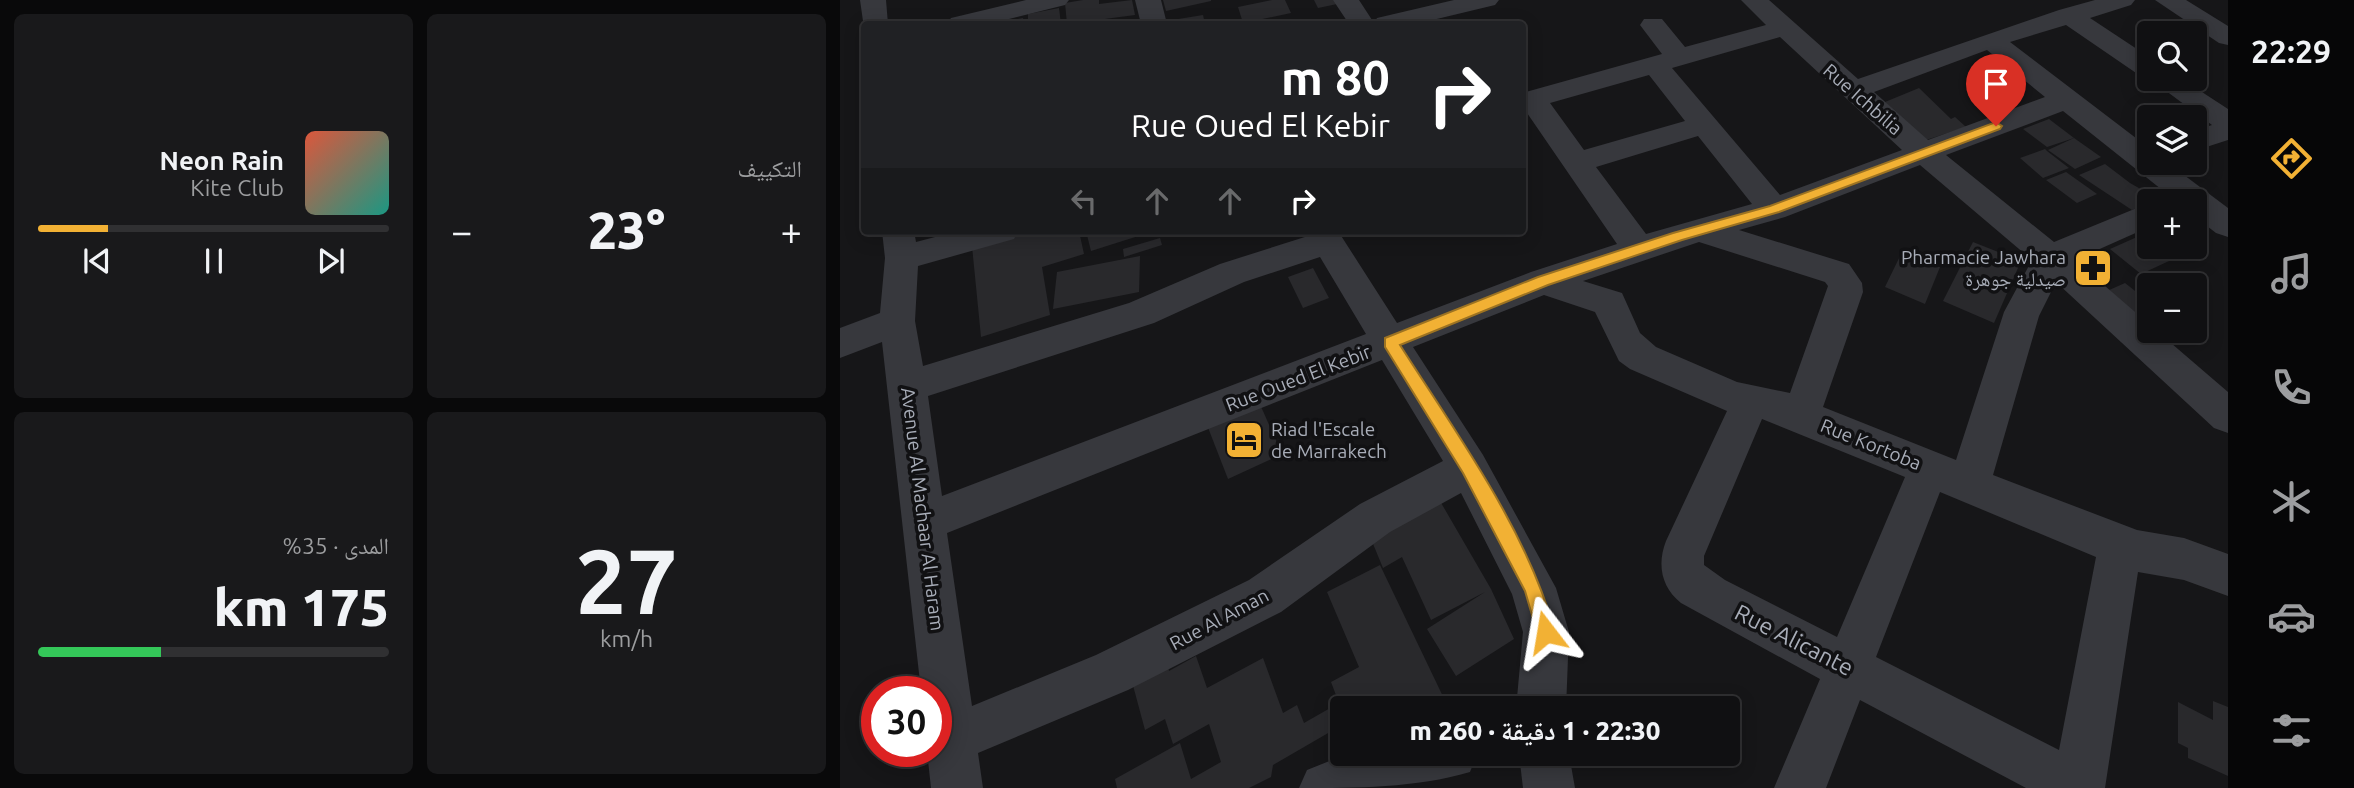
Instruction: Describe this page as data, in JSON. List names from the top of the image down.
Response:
{
  "streets": {
    "street": [
      "Rue Ichbilia",
      "Rue Oued El Kebir",
      "Rue Kortoba",
      "Avenue Al Machaar Al Haram",
      "Rue Al Aman",
      "Rue Alicante"
    ]
  },
  "crossings": [
    ["Rue Ichbilia", "Rue Oued El Kebir"],
    ["Rue Oued El Kebir", "Rue Kortoba"],
    ["Rue Oued El Kebir", "Avenue Al Machaar Al Haram"],
    ["Rue Kortoba", "Rue Alicante"],
    ["Avenue Al Machaar Al Haram", "Rue Al Aman"]
  ],
  "places": {
    "pharmacy": ["Pharmacie Jawhara صيدلية جوهرة"],
    "hotel": ["Riad l'Escale de Marrakech"]
  },
  "page": {
    "tabs": "22:29",
    "tile": [
      "التكييف",
      ["27", "km/h"],
      ["المدى · 35%", "175 km"]
    ],
    "map_buttons": ["+", "−"],
    "turn": ["80 m", "Rue Oued El Kebir"],
    "song": ["Neon Rain", "Kite Club"],
    "heat": ["−", "23°", "+"],
    "limit": "30",
    "trip": "22:30 · 1 دقيقة · 260 m"
  }
}
